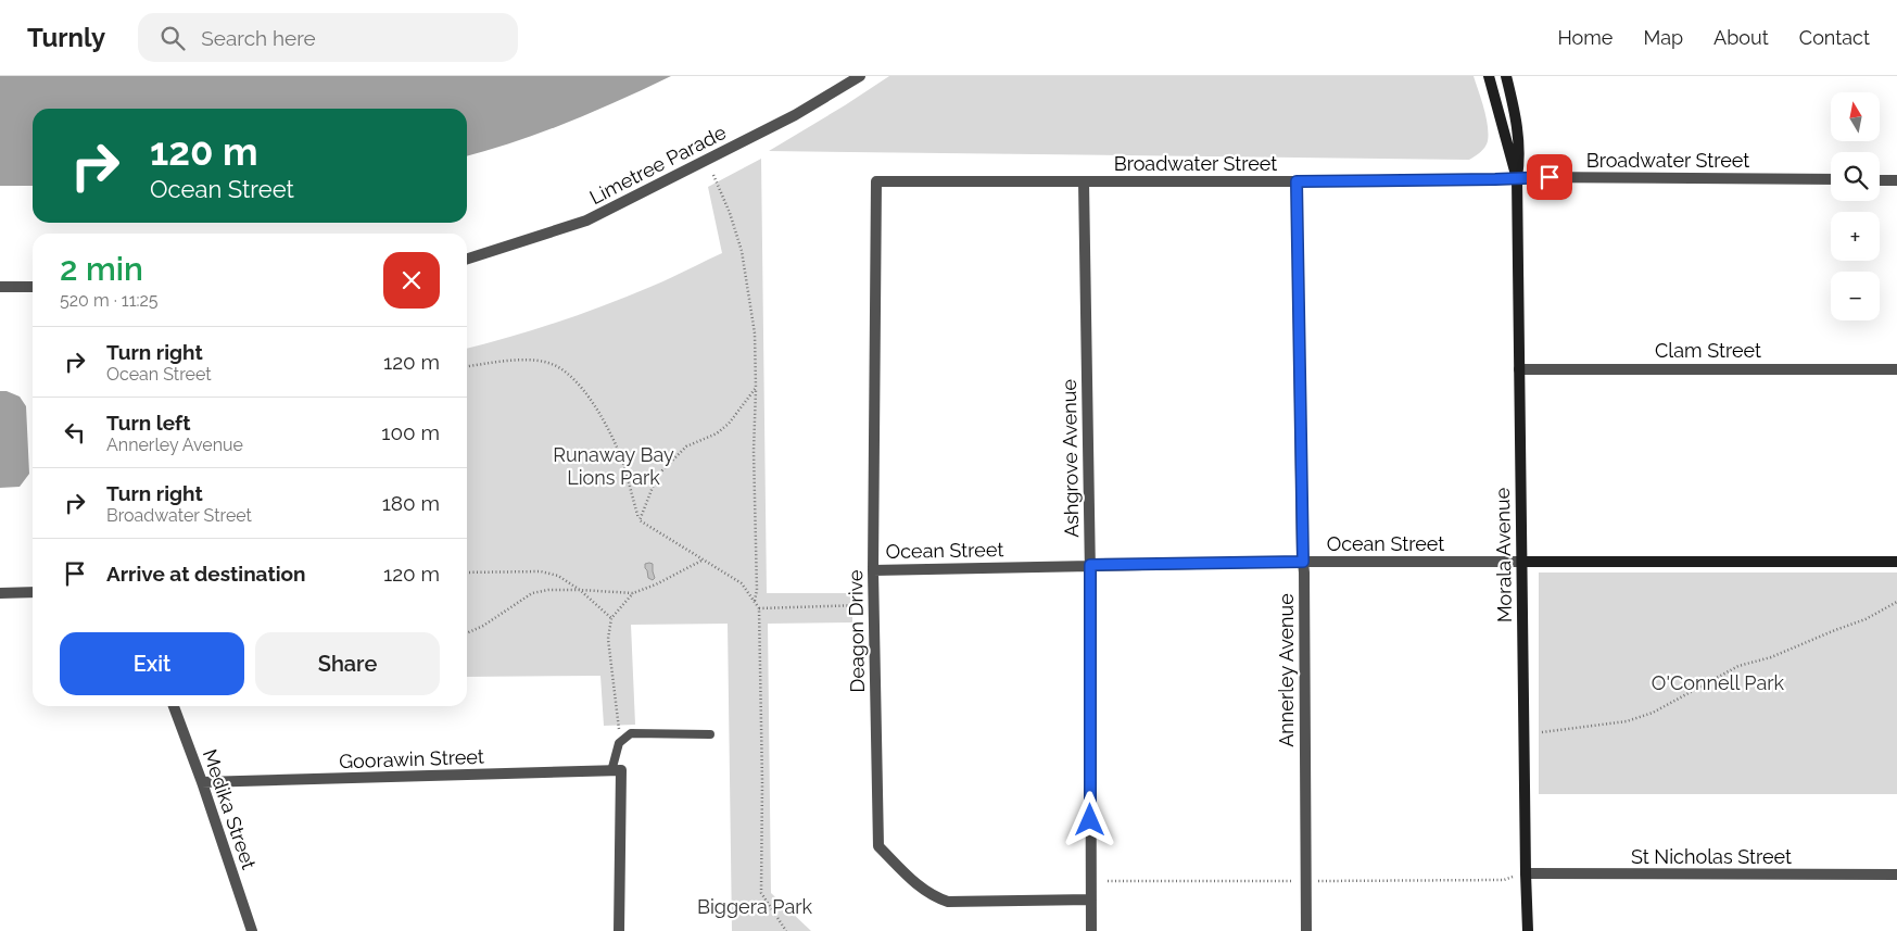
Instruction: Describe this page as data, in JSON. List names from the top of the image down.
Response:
{
  "streets": {
    "main road": ["Ocean Street", "Morala Avenue"],
    "street": [
      "Broadwater Street",
      "Limetree Parade",
      "Clam Street",
      "Ashgrove Avenue",
      "Deagon Drive",
      "Annerley Avenue",
      "Goorawin Street",
      "Medika Street",
      "St Nicholas Street"
    ]
  },
  "crossings": [
    ["Broadwater Street", "Ashgrove Avenue"],
    ["Broadwater Street", "Morala Avenue"],
    ["Broadwater Street", "Deagon Drive"],
    ["Broadwater Street", "Annerley Avenue"],
    ["Clam Street", "Morala Avenue"],
    ["Ashgrove Avenue", "Ocean Street"],
    ["Ashgrove Avenue", "Deagon Drive"],
    ["Ocean Street", "Morala Avenue"],
    ["Ocean Street", "Deagon Drive"],
    ["Ocean Street", "Annerley Avenue"],
    ["Morala Avenue", "St Nicholas Street"],
    ["Goorawin Street", "Medika Street"]
  ],
  "parks": ["Runaway Bay Lions Park", "O'Connell Park", "Biggera Park"],
  "north": "top",
  "page": {
    "header": "Turnly",
    "search": "Search here",
    "nav": [
      "Home",
      "Map",
      "About",
      "Contact"
    ],
    "map_buttons": ["+", "−"],
    "turn": ["120 m", "Ocean Street"],
    "heading": ["2 min", "520 m · 11:25"],
    "list": [
      {
        "name": "Turn right",
        "note": "Ocean Street",
        "value": "120 m"
      },
      {
        "name": "Turn left",
        "note": "Annerley Avenue",
        "value": "100 m"
      },
      {
        "name": "Turn right",
        "note": "Broadwater Street",
        "value": "180 m"
      },
      {
        "name": "Arrive at destination",
        "value": "120 m"
      }
    ],
    "buttons": ["Exit", "Share"]
  }
}
